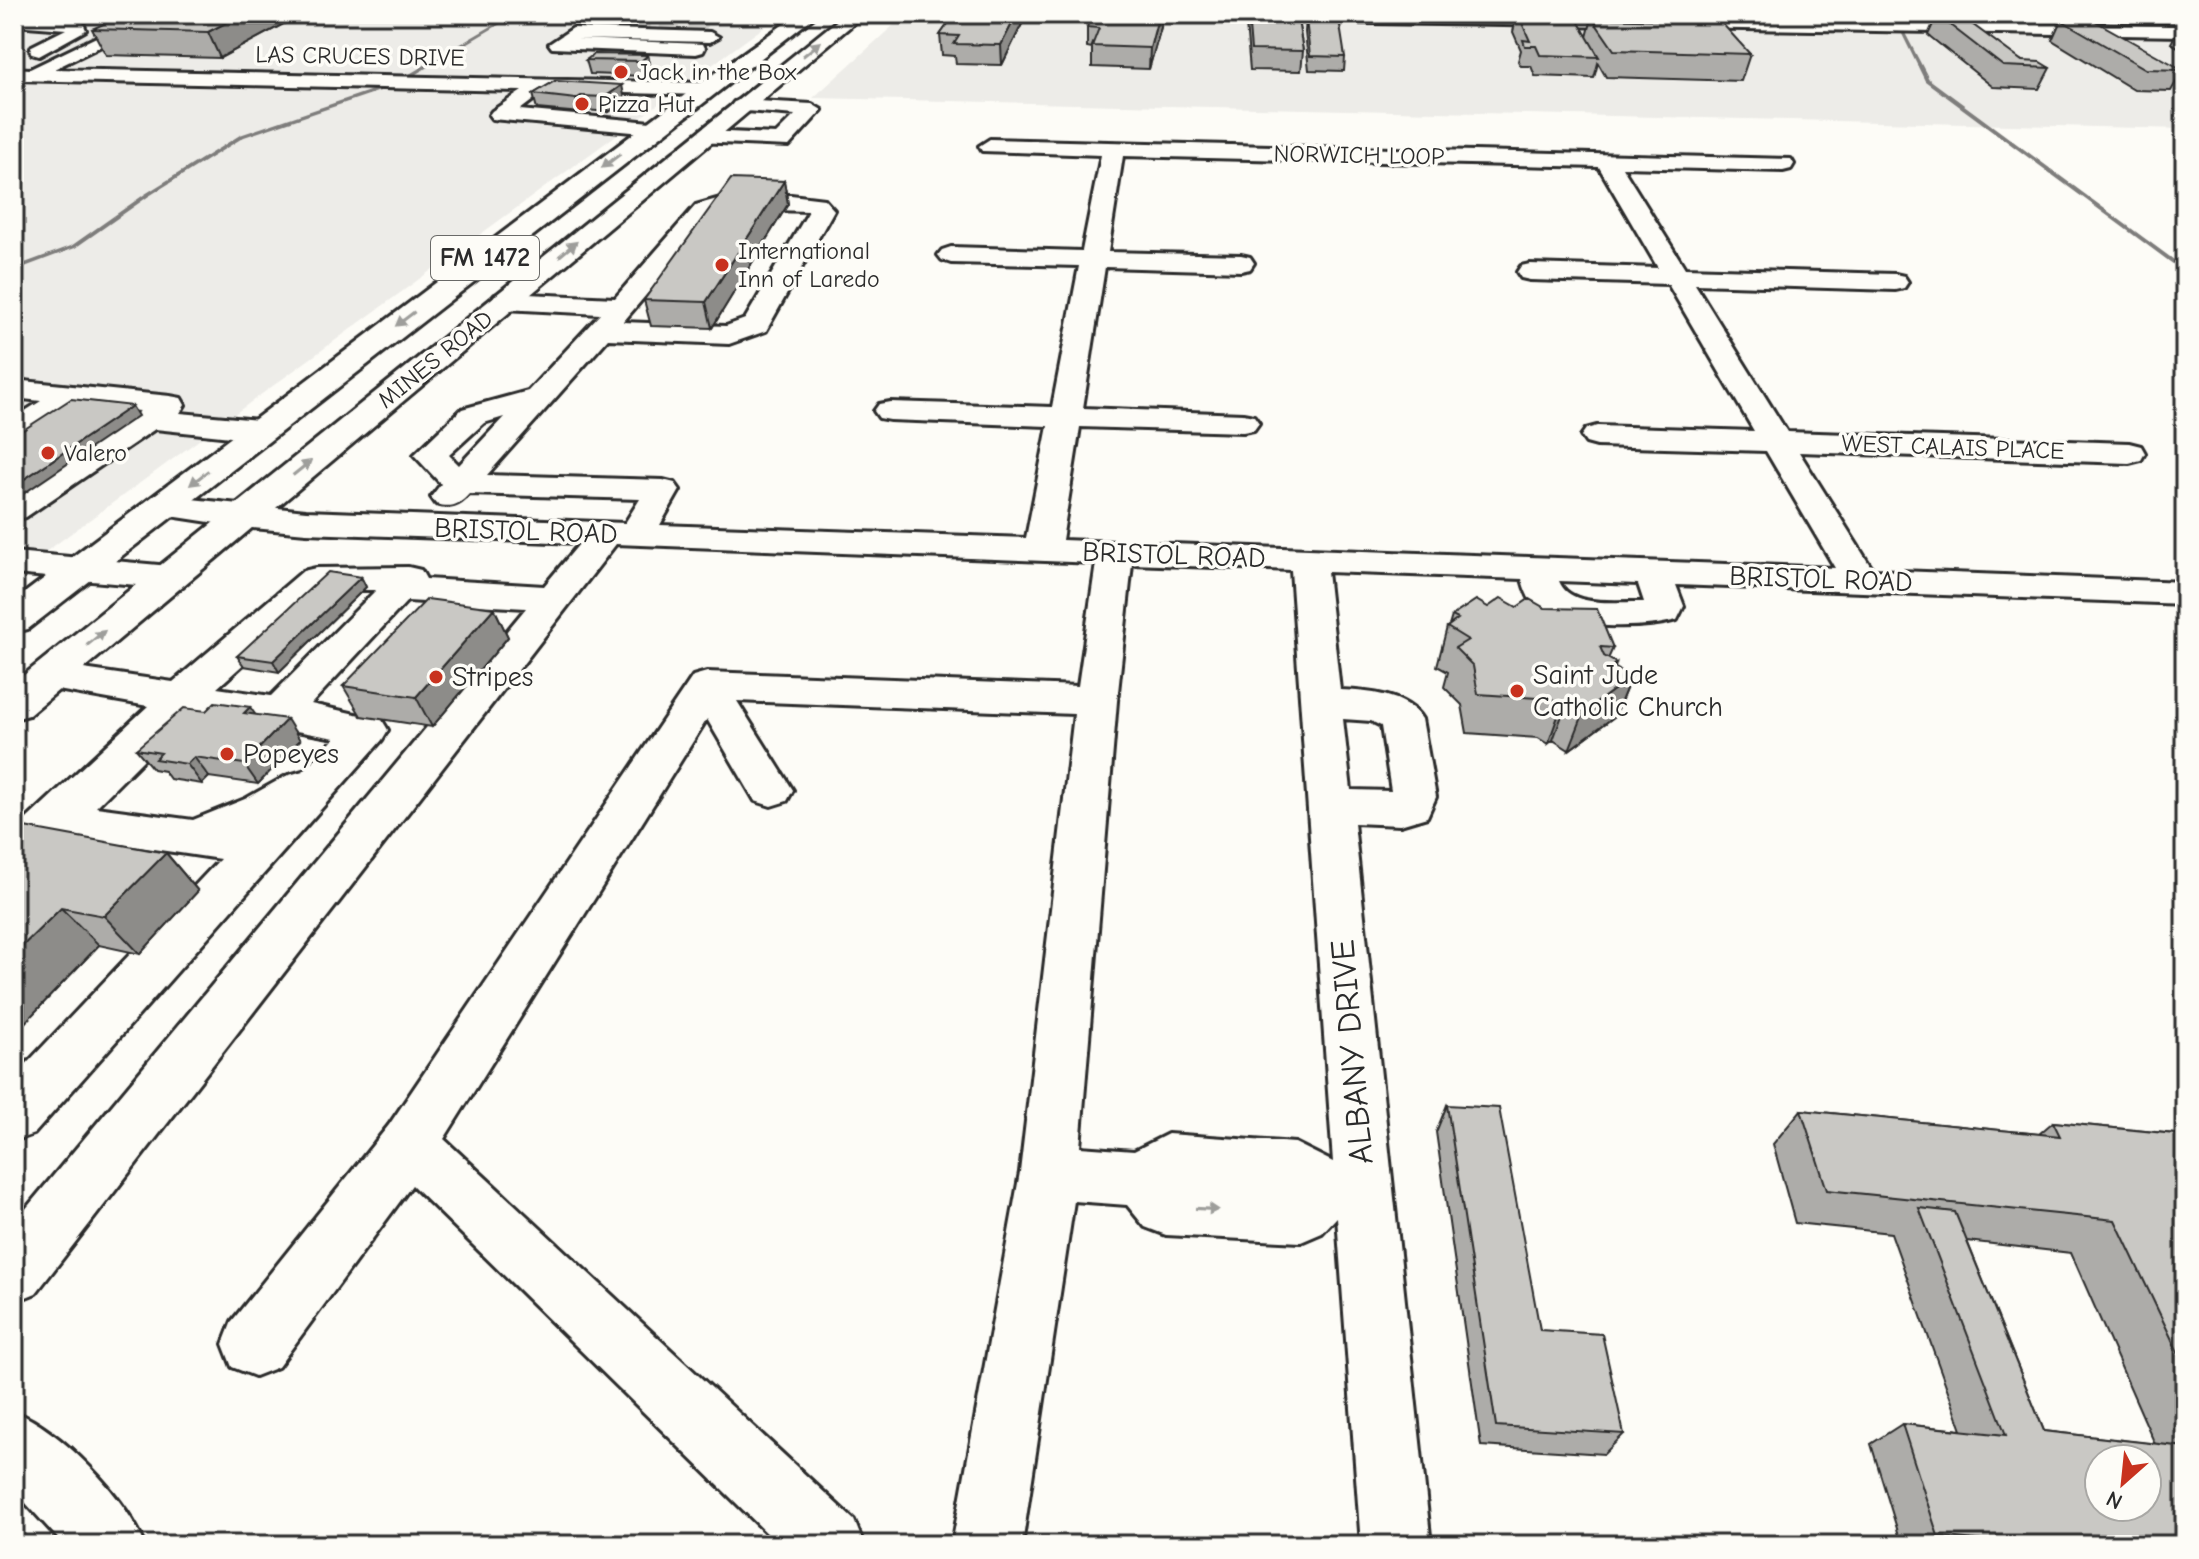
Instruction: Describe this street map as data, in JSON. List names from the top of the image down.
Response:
{
  "streets": {
    "street": [
      "LAS CRUCES DRIVE",
      "NORWICH LOOP",
      "FM 1472",
      "MINES ROAD",
      "WEST CALAIS PLACE",
      "BRISTOL ROAD",
      "ALBANY DRIVE"
    ]
  },
  "crossings": [
    ["LAS CRUCES DRIVE", "MINES ROAD"],
    ["MINES ROAD", "BRISTOL ROAD"],
    ["BRISTOL ROAD", "ALBANY DRIVE"]
  ],
  "places": [
    "Jack in the Box",
    "Pizza Hut",
    "International Inn of Laredo",
    "Valero",
    "Stripes",
    "Saint Jude Catholic Church",
    "Popeyes"
  ],
  "north": "bottom left"
}
